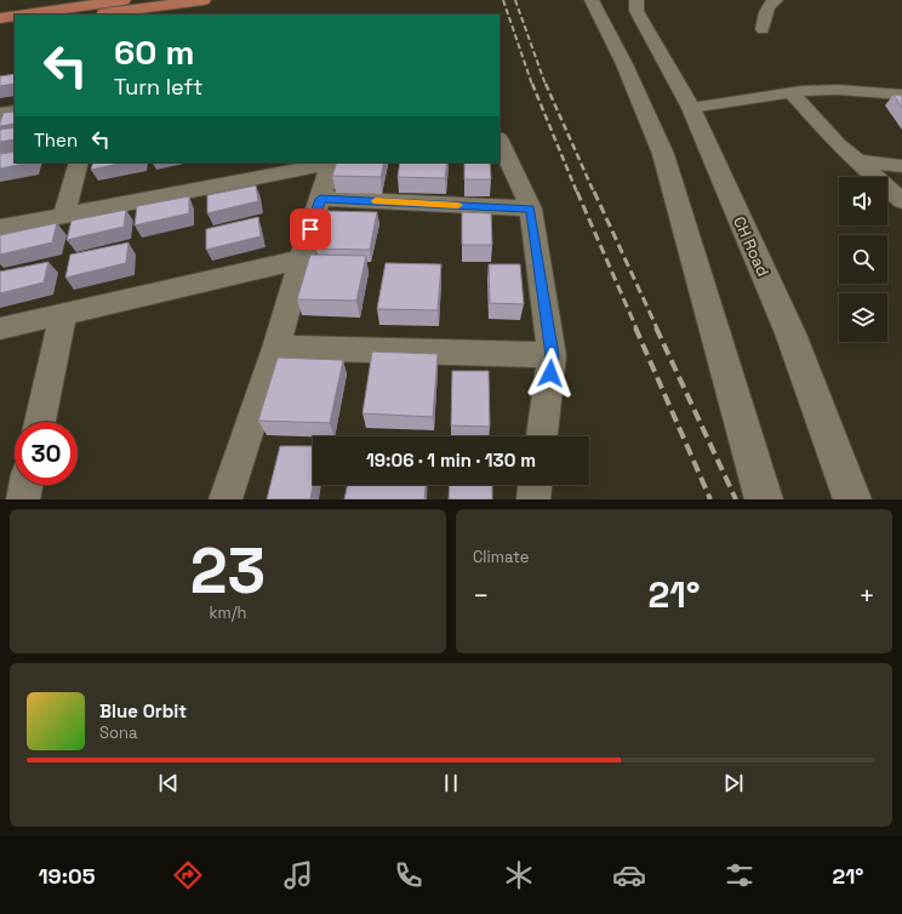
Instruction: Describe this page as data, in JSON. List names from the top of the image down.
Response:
{
  "streets": {
    "street": ["CH Road"]
  },
  "page": {
    "turn": ["60 m", "Turn left"],
    "then": "Then",
    "limit": "30",
    "trip": "19:06 · 1 min · 130 m",
    "tile": [
      ["23", "km/h"],
      "Climate"
    ],
    "heat": ["−", "21°", "+"],
    "song": ["Blue Orbit", "Sona"],
    "tabs": ["19:05", "21°"]
  }
}
